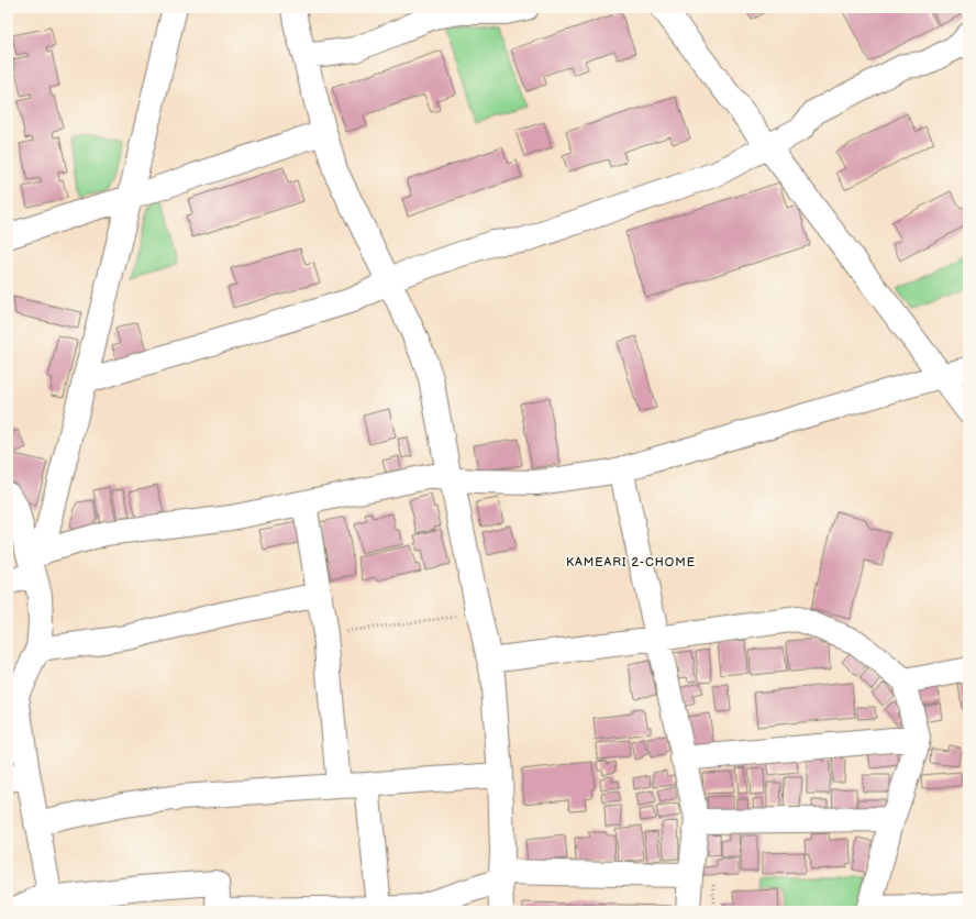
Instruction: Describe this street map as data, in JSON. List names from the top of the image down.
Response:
{
  "districts": ["KAMEARI 2-CHOME"]
}
